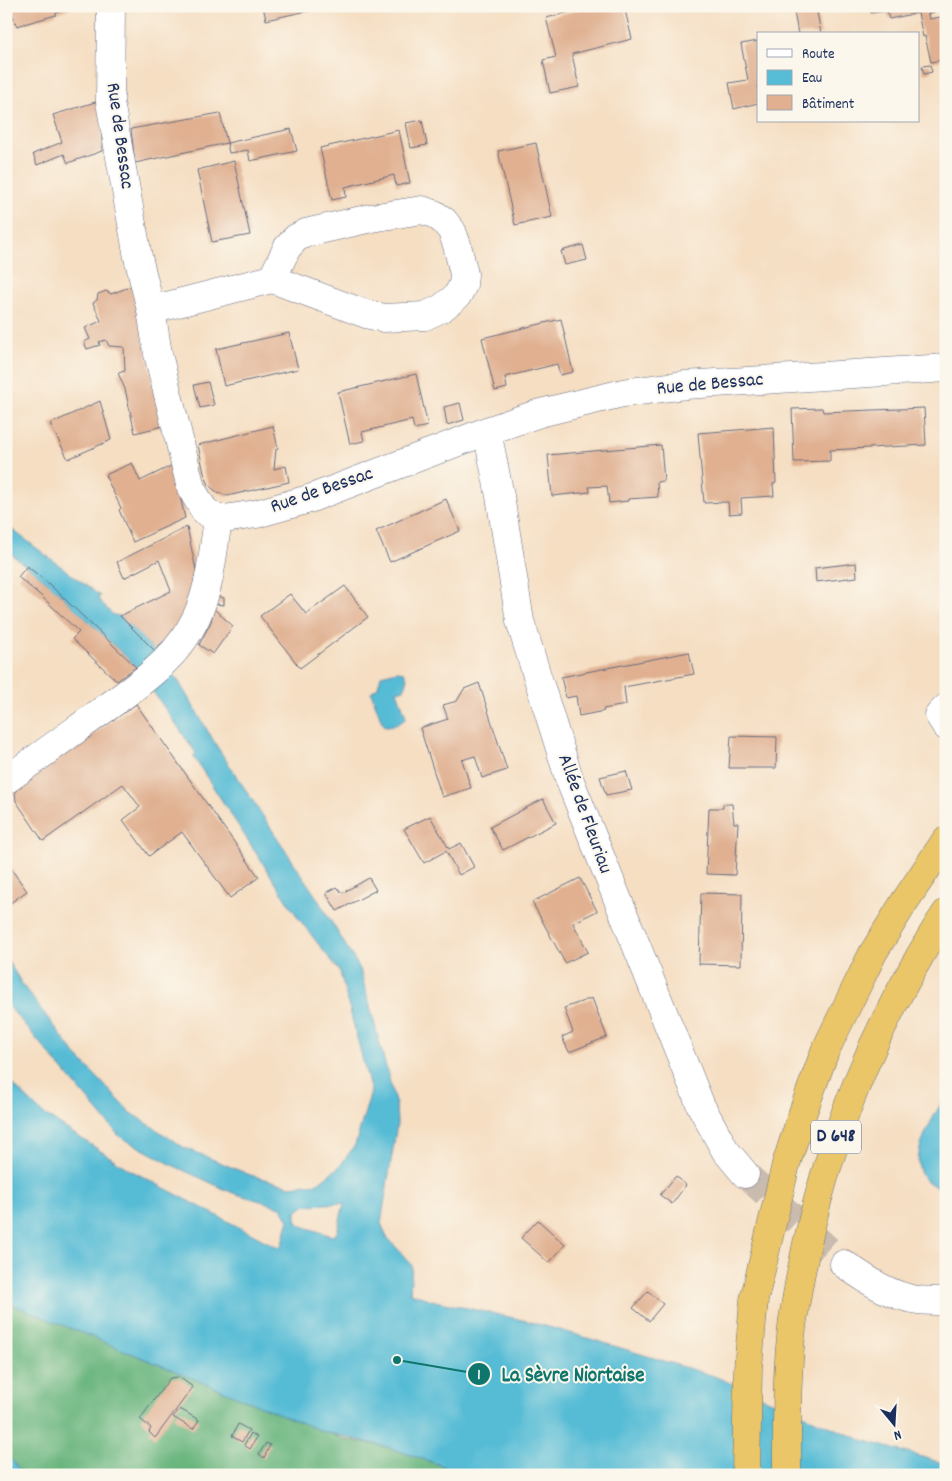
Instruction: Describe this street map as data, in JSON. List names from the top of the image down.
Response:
{
  "streets": {
    "highway": ["D 648"],
    "street": ["Rue de Bessac", "Allée de Fleuriau"]
  },
  "crossings": [
    ["Rue de Bessac", "Allée de Fleuriau"]
  ],
  "places": ["La Sèvre Niortaise"],
  "legend": ["Route", "Eau", "Bâtiment"],
  "north": "bottom"
}
